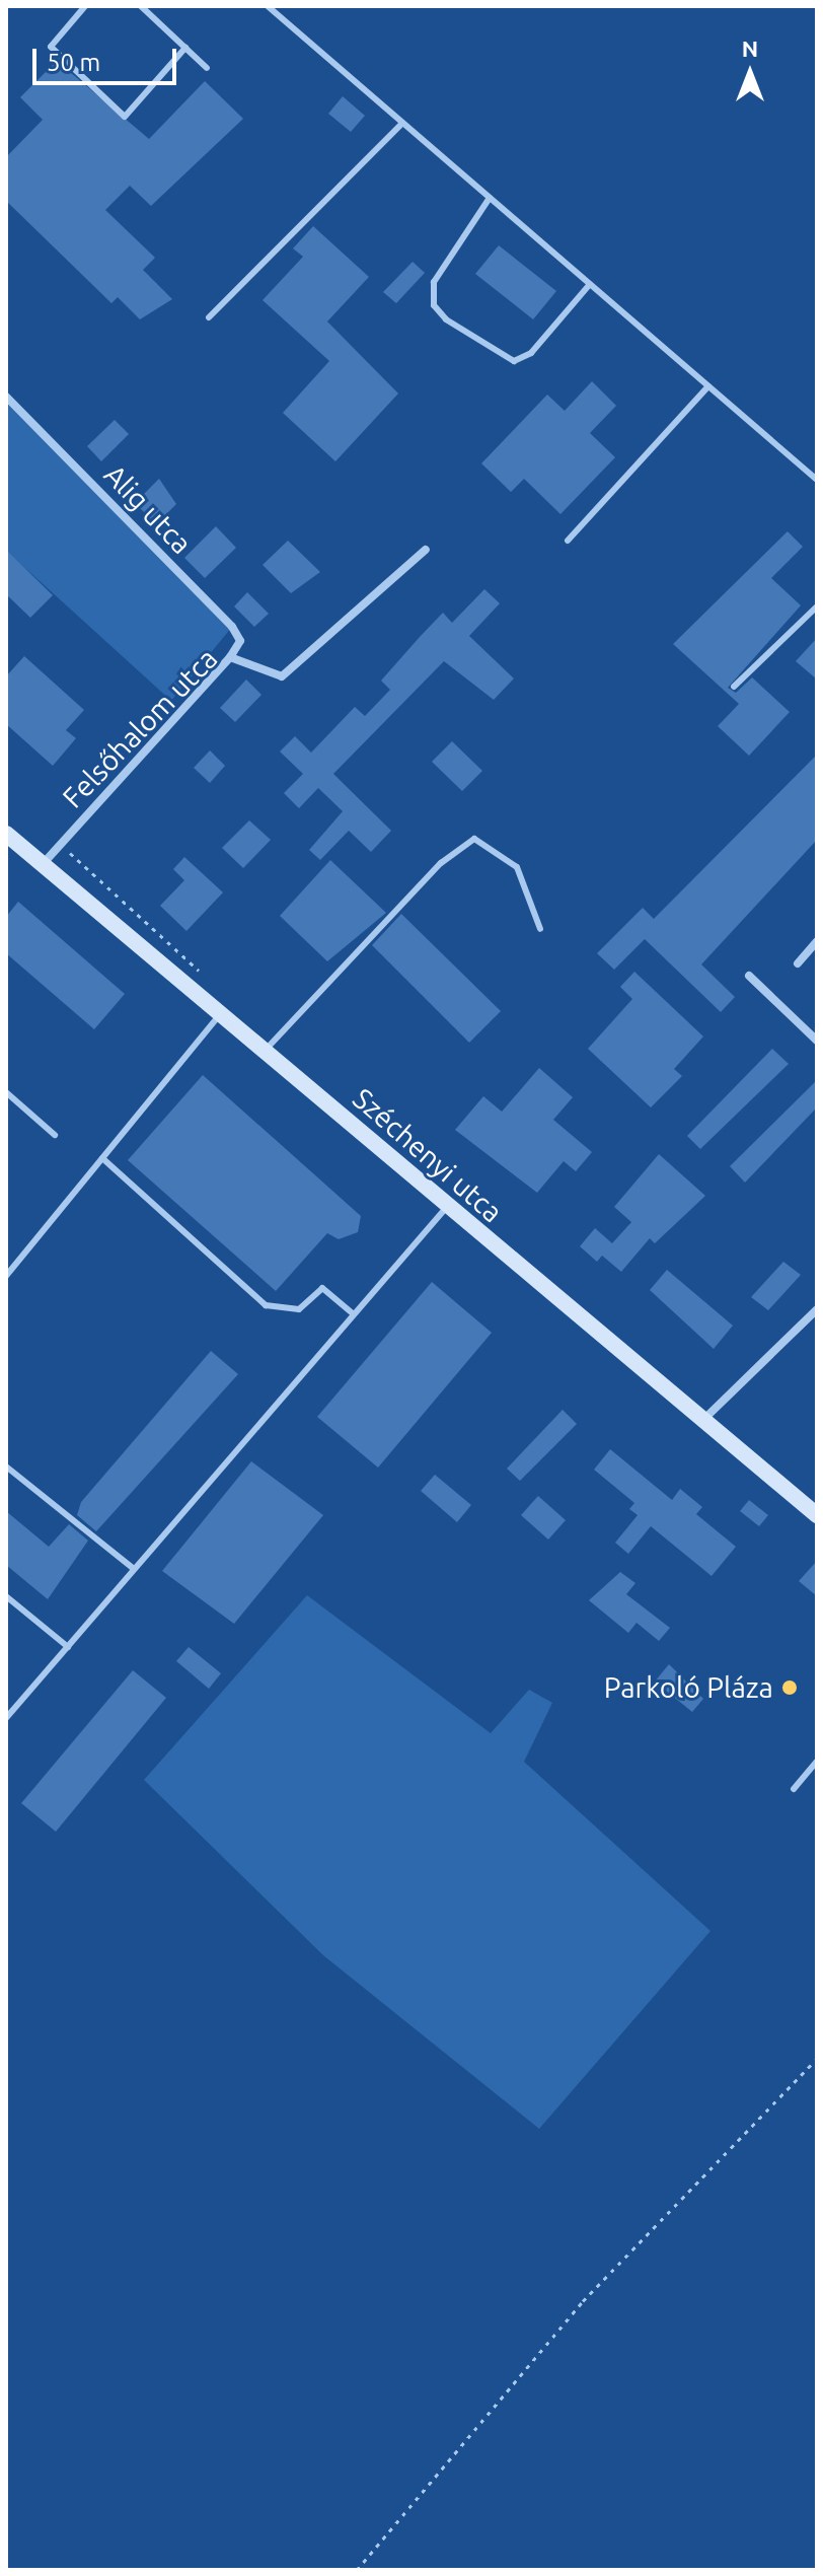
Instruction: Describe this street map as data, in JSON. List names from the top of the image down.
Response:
{
  "streets": {
    "street": ["Alig utca", "Felsőhalom utca", "Széchenyi utca"]
  },
  "crossings": [
    ["Alig utca", "Felsőhalom utca"],
    ["Felsőhalom utca", "Széchenyi utca"]
  ],
  "places": ["Parkoló Pláza"],
  "scale_bar": "50 m",
  "north": "top"
}
